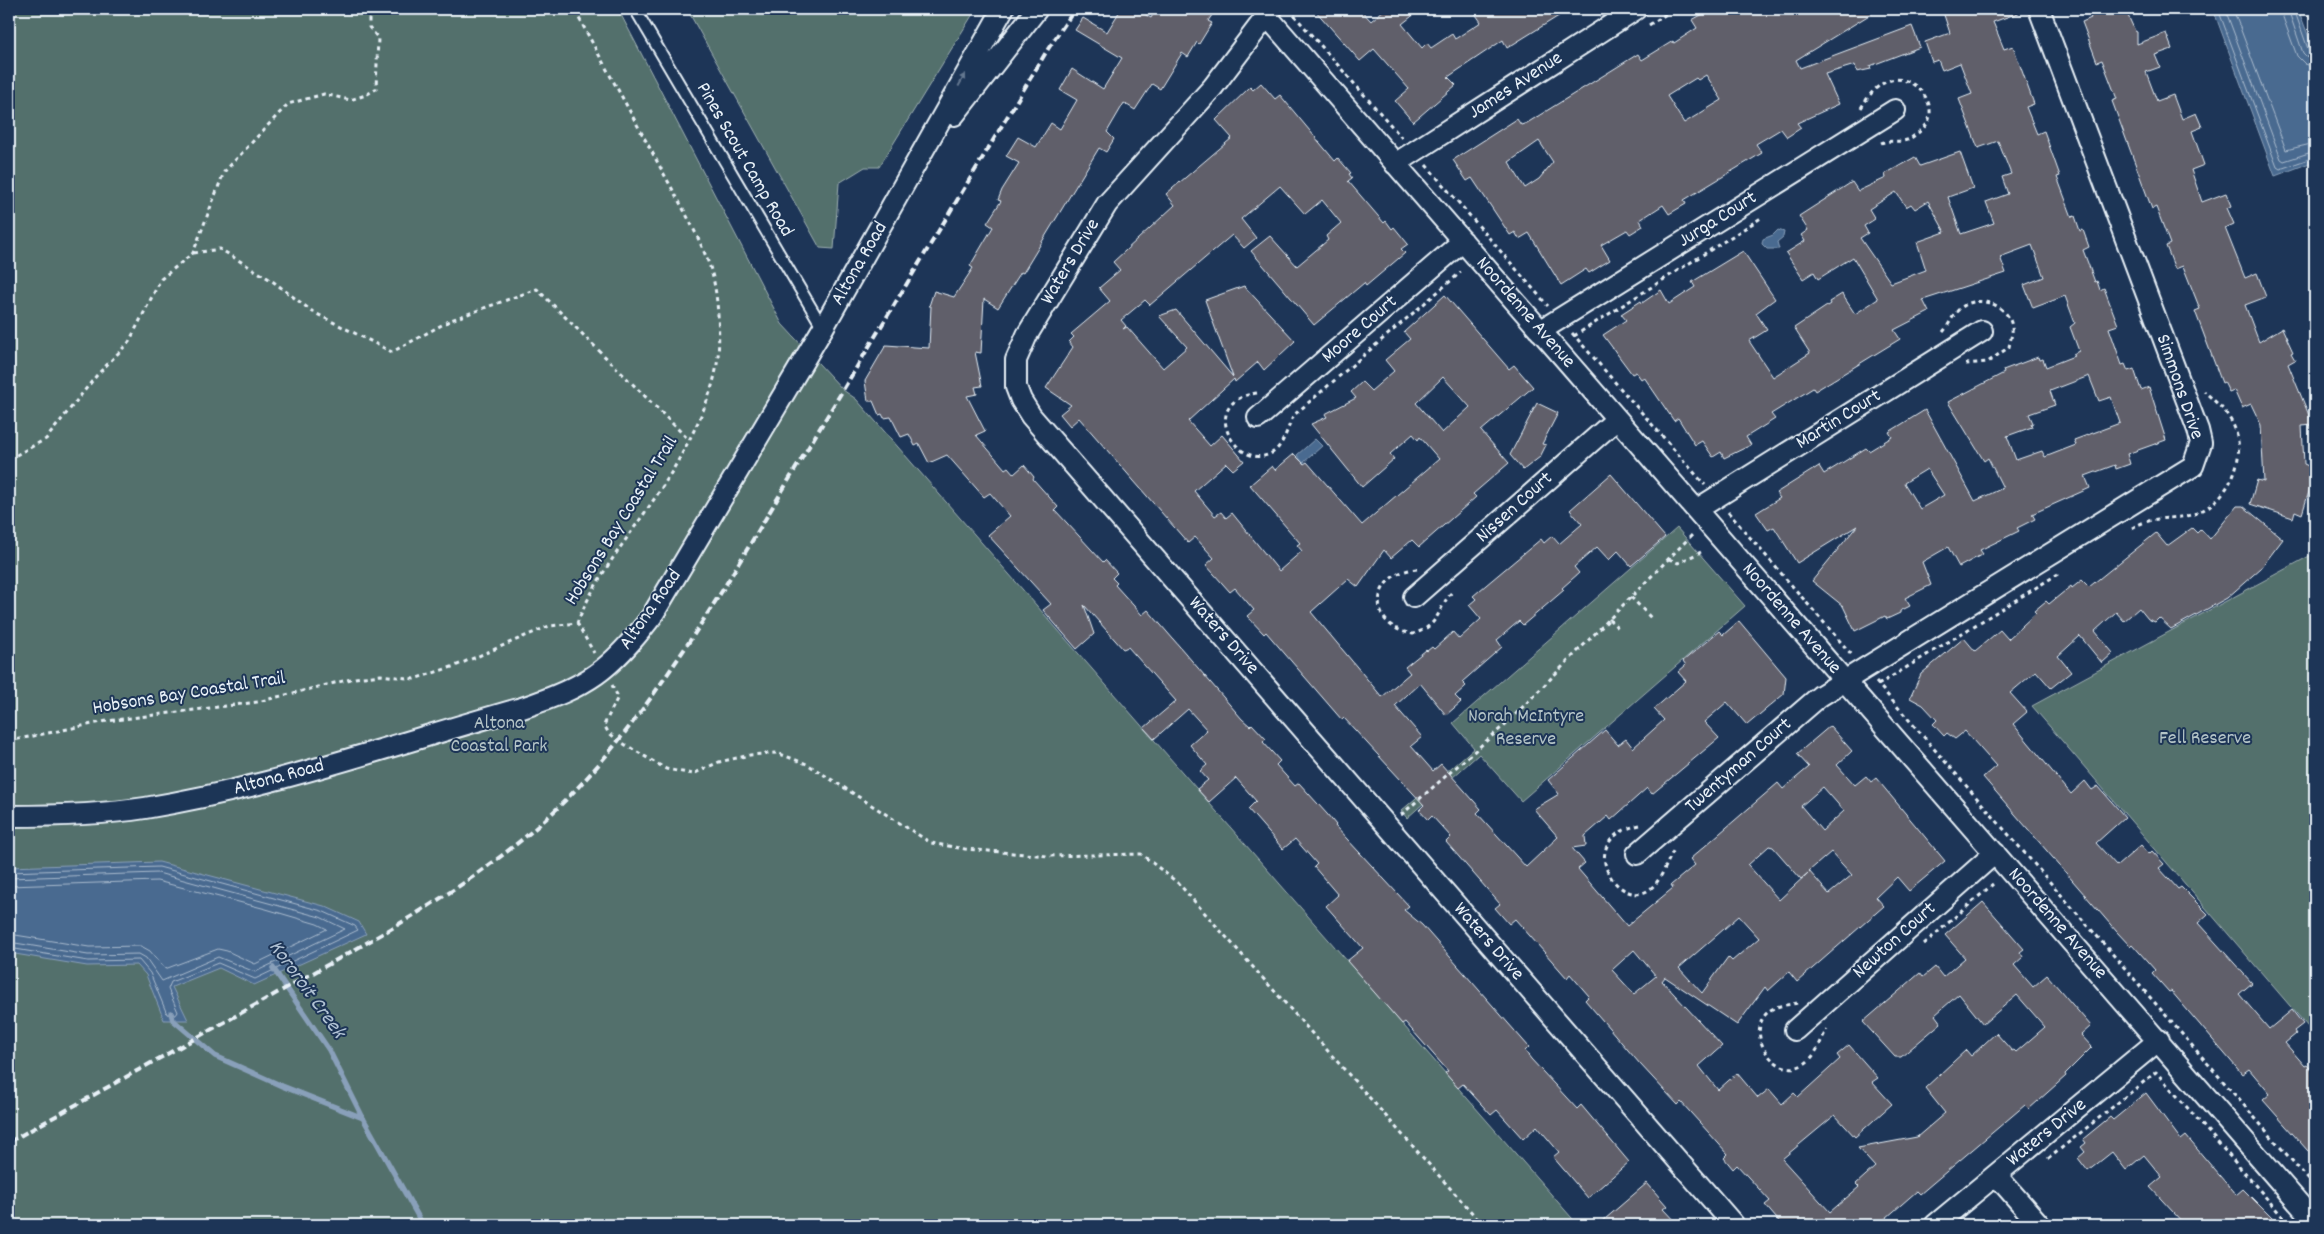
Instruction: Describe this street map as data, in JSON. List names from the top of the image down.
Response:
{
  "streets": {
    "street": [
      "James Avenue",
      "Jurga Court",
      "Waters Drive",
      "Altona Road",
      "Noordenne Avenue",
      "Moore Court",
      "Simmons Drive",
      "Martin Court",
      "Nissen Court",
      "Twentyman Court",
      "Newton Court"
    ],
    "lane": ["Pines Scout Camp Road"],
    "path": ["Hobsons Bay Coastal Trail"]
  },
  "crossings": [
    ["James Avenue", "Noordenne Avenue"],
    ["Pines Scout Camp Road", "Altona Road"],
    ["Jurga Court", "Noordenne Avenue"],
    ["Waters Drive", "Noordenne Avenue"],
    ["Noordenne Avenue", "Moore Court"],
    ["Noordenne Avenue", "Simmons Drive"],
    ["Noordenne Avenue", "Martin Court"],
    ["Noordenne Avenue", "Nissen Court"],
    ["Noordenne Avenue", "Twentyman Court"],
    ["Noordenne Avenue", "Newton Court"],
    ["Simmons Drive", "Twentyman Court"]
  ],
  "water": ["Kororoit Creek"],
  "parks": ["Norah McIntyre Reserve", "Altona Coastal Park", "Fell Reserve"]
}
